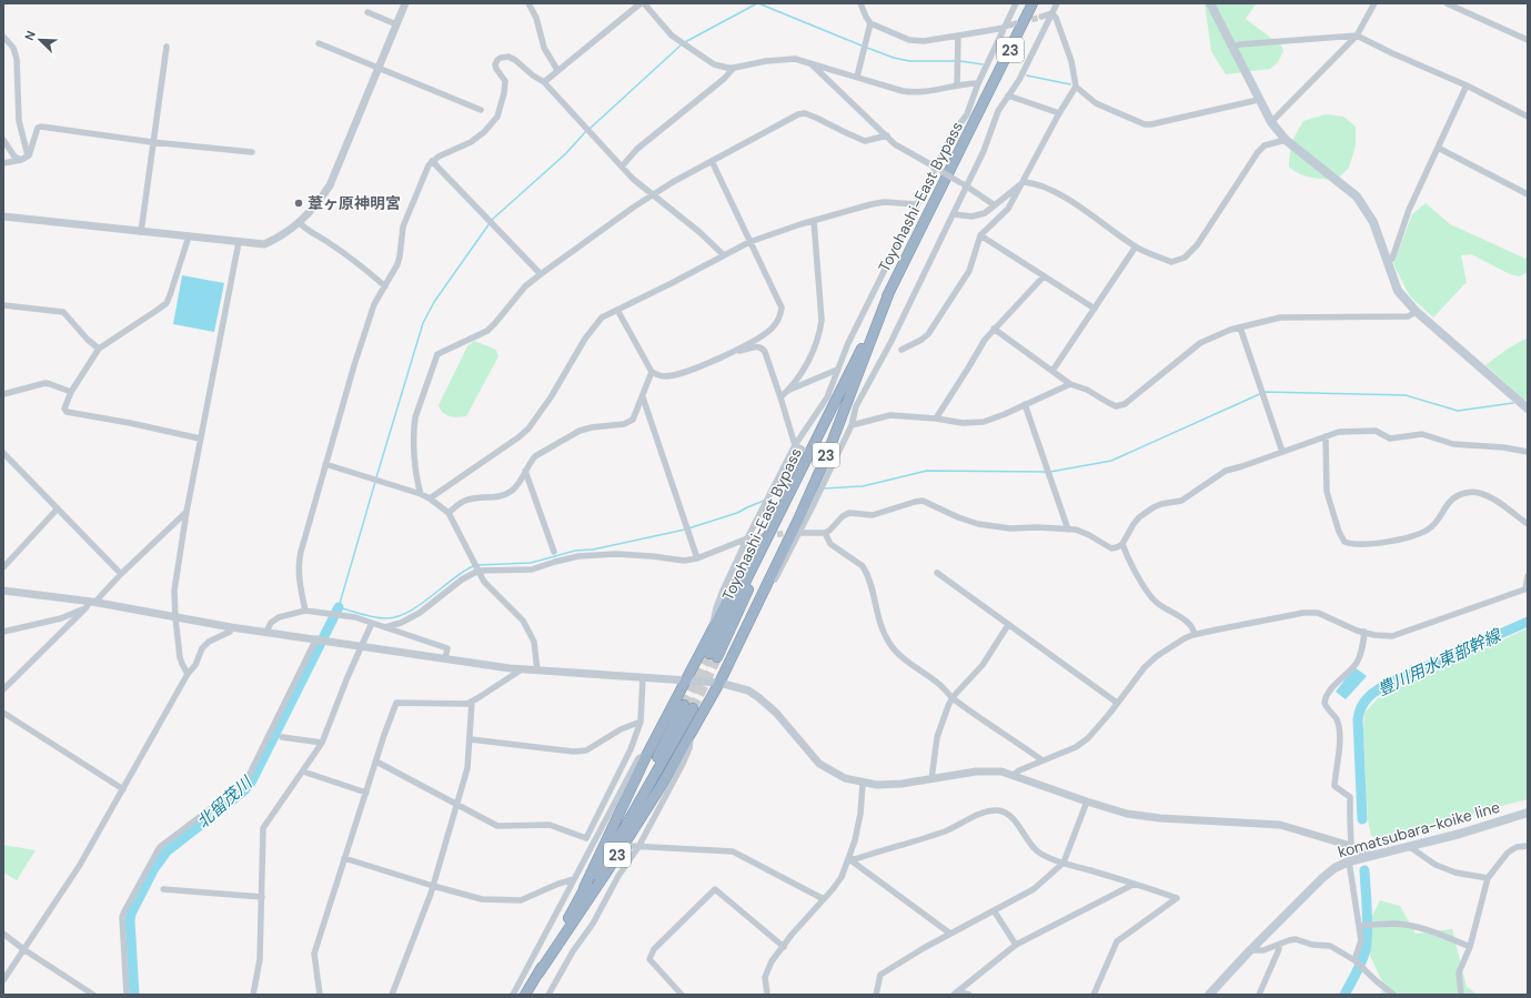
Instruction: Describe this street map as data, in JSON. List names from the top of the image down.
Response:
{
  "streets": {
    "highway": ["23", "Toyohashi-East Bypass"],
    "main road": ["komatsubara-koike line"]
  },
  "crossings": [
    ["23", "Toyohashi-East Bypass"]
  ],
  "water": ["豊川用水東部幹線", "北留茂川"],
  "places": ["葦ヶ原神明宮"],
  "north": "top left"
}
